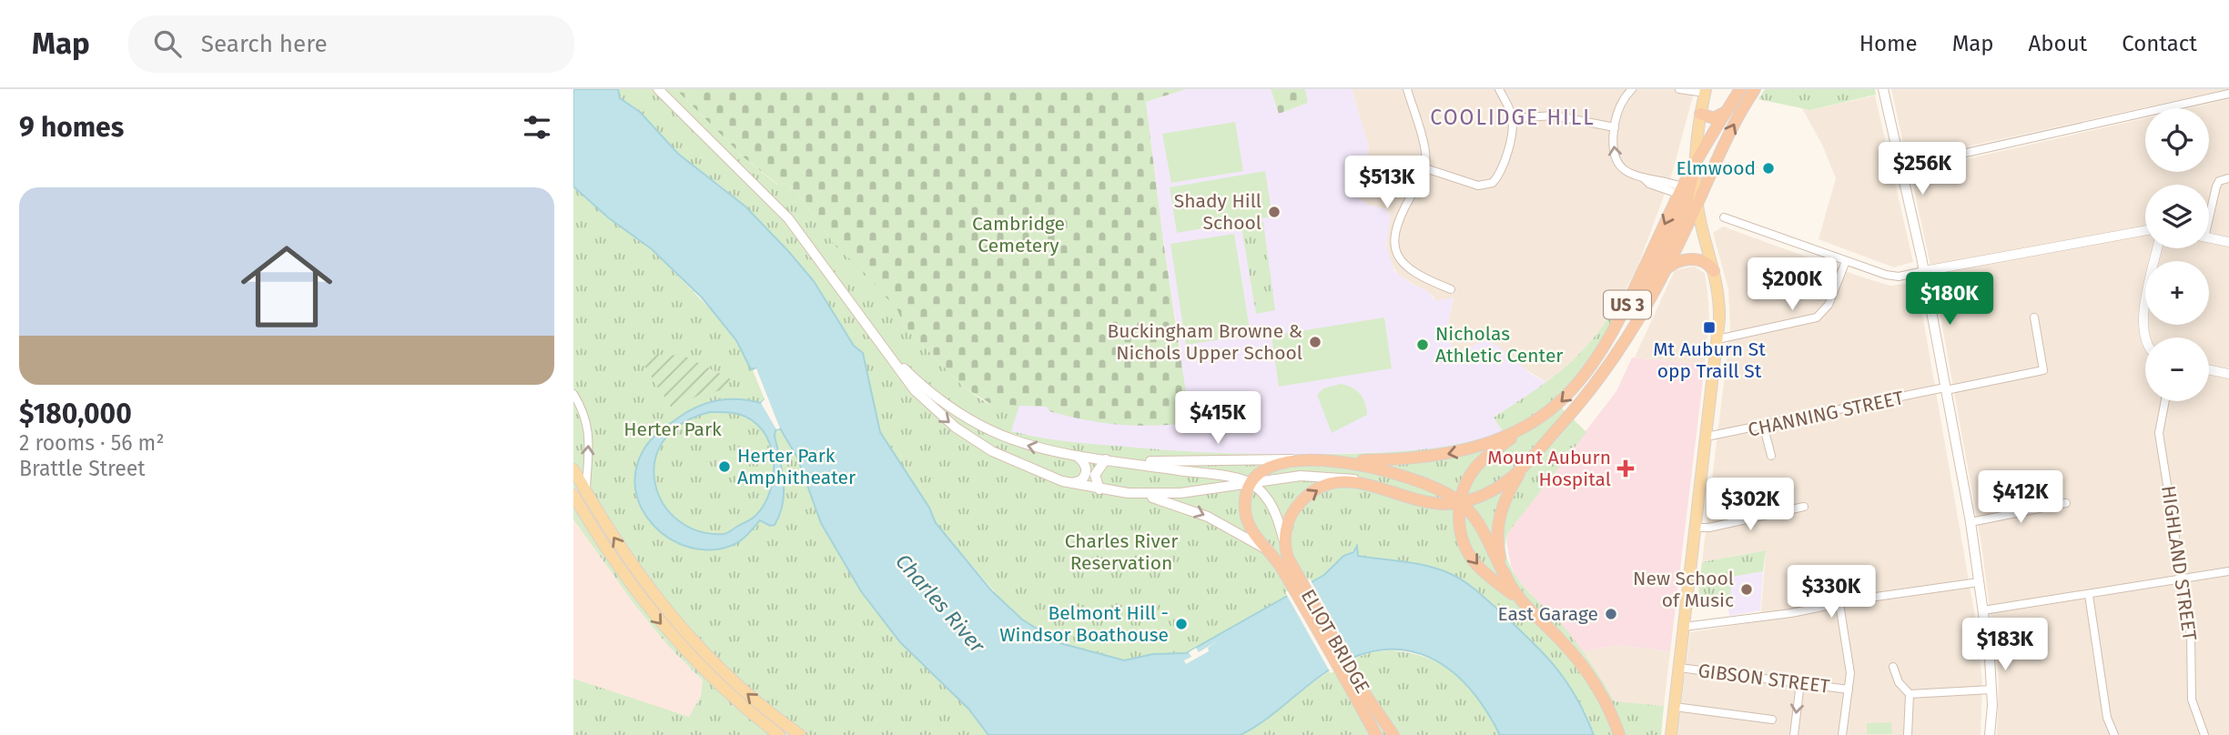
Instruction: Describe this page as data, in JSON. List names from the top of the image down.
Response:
{
  "streets": {
    "highway": ["US 3", "ELIOT BRIDGE"],
    "street": ["CHANNING STREET", "HIGHLAND STREET", "GIBSON STREET"]
  },
  "districts": ["COOLIDGE HILL"],
  "water": ["Charles River"],
  "parks": ["Cambridge Cemetery", "Herter Park", "Charles River Reservation"],
  "places": {
    "other": [
      "Elmwood",
      "Shady Hill School",
      "Buckingham Browne & Nichols Upper School",
      "Nicholas Athletic Center",
      "Herter Park Amphitheater",
      "New School of Music",
      "East Garage",
      "Belmont Hill - Windsor Boathouse"
    ],
    "transit": ["Mt Auburn St opp Traill St"],
    "health": ["Mount Auburn Hospital"]
  },
  "page": {
    "header": "Map",
    "search": "Search here",
    "nav": [
      "Home",
      "Map",
      "About",
      "Contact"
    ],
    "heading": "9 homes",
    "map_buttons": ["+", "−"],
    "price": [
      "$256K",
      "$513K",
      "$200K",
      "$180K",
      "$415K",
      "$412K",
      "$302K",
      "$330K",
      "$183K"
    ],
    "list": [
      {
        "name": "$180,000",
        "note": "2 rooms · 56 m² · Brattle Street"
      }
    ]
  }
}
